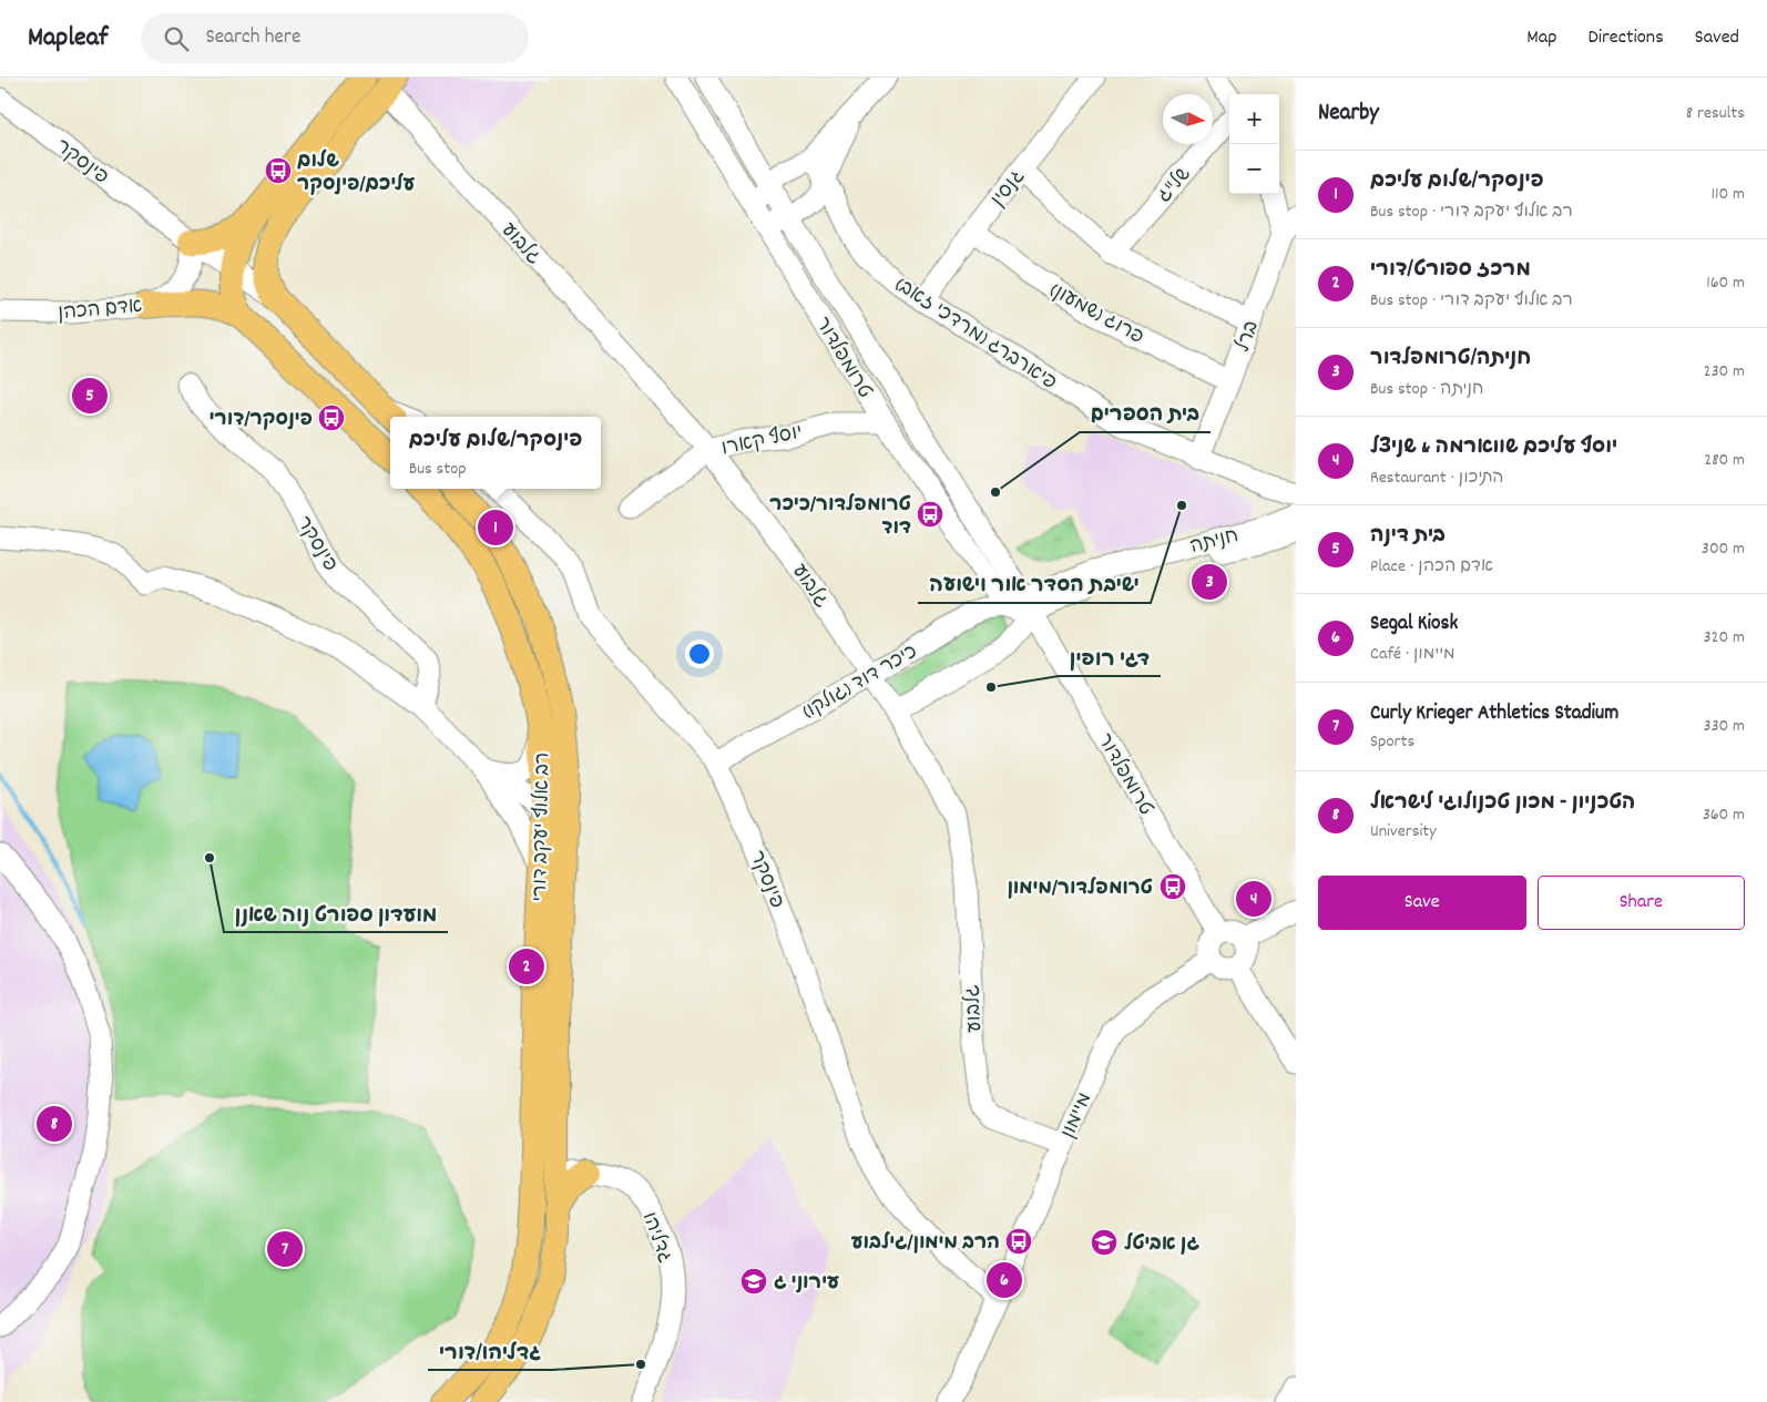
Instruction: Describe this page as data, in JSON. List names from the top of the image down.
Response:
{
  "streets": {
    "main road": ["רב אלוף יעקב דורי"],
    "street": [
      "פינסקר",
      "של\"ג",
      "גנסין",
      "גלבוע",
      "אדם הכהן",
      "פרוג (שמעון)",
      "פיארברג (מרדכי זאב)",
      "ברל",
      "טרומפלדור",
      "יוסף קארו",
      "חניתה",
      "כיכר דוד (גולקו)",
      "מיימון",
      "גדליהו"
    ]
  },
  "crossings": [
    ["פינסקר", "אדם הכהן"],
    ["פינסקר", "כיכר דוד (גולקו)"],
    ["פינסקר", "מיימון"],
    ["גנסין", "פרוג (שמעון)"],
    ["גנסין", "פיארברג (מרדכי זאב)"],
    ["גלבוע", "יוסף קארו"],
    ["גלבוע", "כיכר דוד (גולקו)"],
    ["גלבוע", "מיימון"],
    ["פרוג (שמעון)", "ברל"],
    ["פיארברג (מרדכי זאב)", "ברל"],
    ["טרומפלדור", "יוסף קארו"],
    ["טרומפלדור", "חניתה"],
    ["טרומפלדור", "כיכר דוד (גולקו)"],
    ["טרומפלדור", "מיימון"],
    ["חניתה", "כיכר דוד (גולקו)"],
    ["רב אלוף יעקב דורי", "גדליהו"]
  ],
  "places": {
    "bus stop": [
      "שלום עליכם/פינסקר",
      "פינסקר/דורי",
      "טרומפלדור/כיכר דוד",
      "טרומפלדור/מימון",
      "הרב מימון/גילבוע"
    ],
    "other": [
      "בית הספרים",
      "ישיבת הסדר אור וישועה",
      "דגי רופין",
      "מועדון ספורט נוה שאנן",
      "גדליהו/דורי"
    ],
    "school or university": ["גן אביטל", "עירוני ג"]
  },
  "north": "right",
  "page": {
    "header": "Mapleaf",
    "search": "Search here",
    "nav": ["Map", "Directions", "Saved"],
    "heading": ["Nearby", "8 results"],
    "map_buttons": ["+", "−"],
    "list": [
      {
        "mark": "1",
        "name": "פינסקר/שלום עליכם",
        "note": "Bus stop · רב אלוף יעקב דורי",
        "value": "110 m"
      },
      {
        "mark": "2",
        "name": "מרכז ספורט/דורי",
        "note": "Bus stop · רב אלוף יעקב דורי",
        "value": "160 m"
      },
      {
        "mark": "3",
        "name": "חניתה/טרומפלדור",
        "note": "Bus stop · חניתה",
        "value": "230 m"
      },
      {
        "mark": "4",
        "name": "יוסף עליכם שווארמה & שניצל",
        "note": "Restaurant · התיכון",
        "value": "280 m"
      },
      {
        "mark": "5",
        "name": "בית דינה",
        "note": "Place · אדם הכהן",
        "value": "300 m"
      },
      {
        "mark": "6",
        "name": "Segal Kiosk",
        "note": "Café · מיימון",
        "value": "320 m"
      },
      {
        "mark": "7",
        "name": "Curly Krieger Athletics Stadium",
        "note": "Sports",
        "value": "330 m"
      },
      {
        "mark": "8",
        "name": "הטכניון - מכון טכנולוגי לישראל",
        "note": "University",
        "value": "360 m"
      }
    ],
    "pins": [
      "5",
      "1",
      "3",
      "4",
      "2",
      "8",
      "7",
      "6"
    ],
    "popup": ["פינסקר/שלום עליכם", "Bus stop"],
    "buttons": ["Save", "Share"]
  }
}
